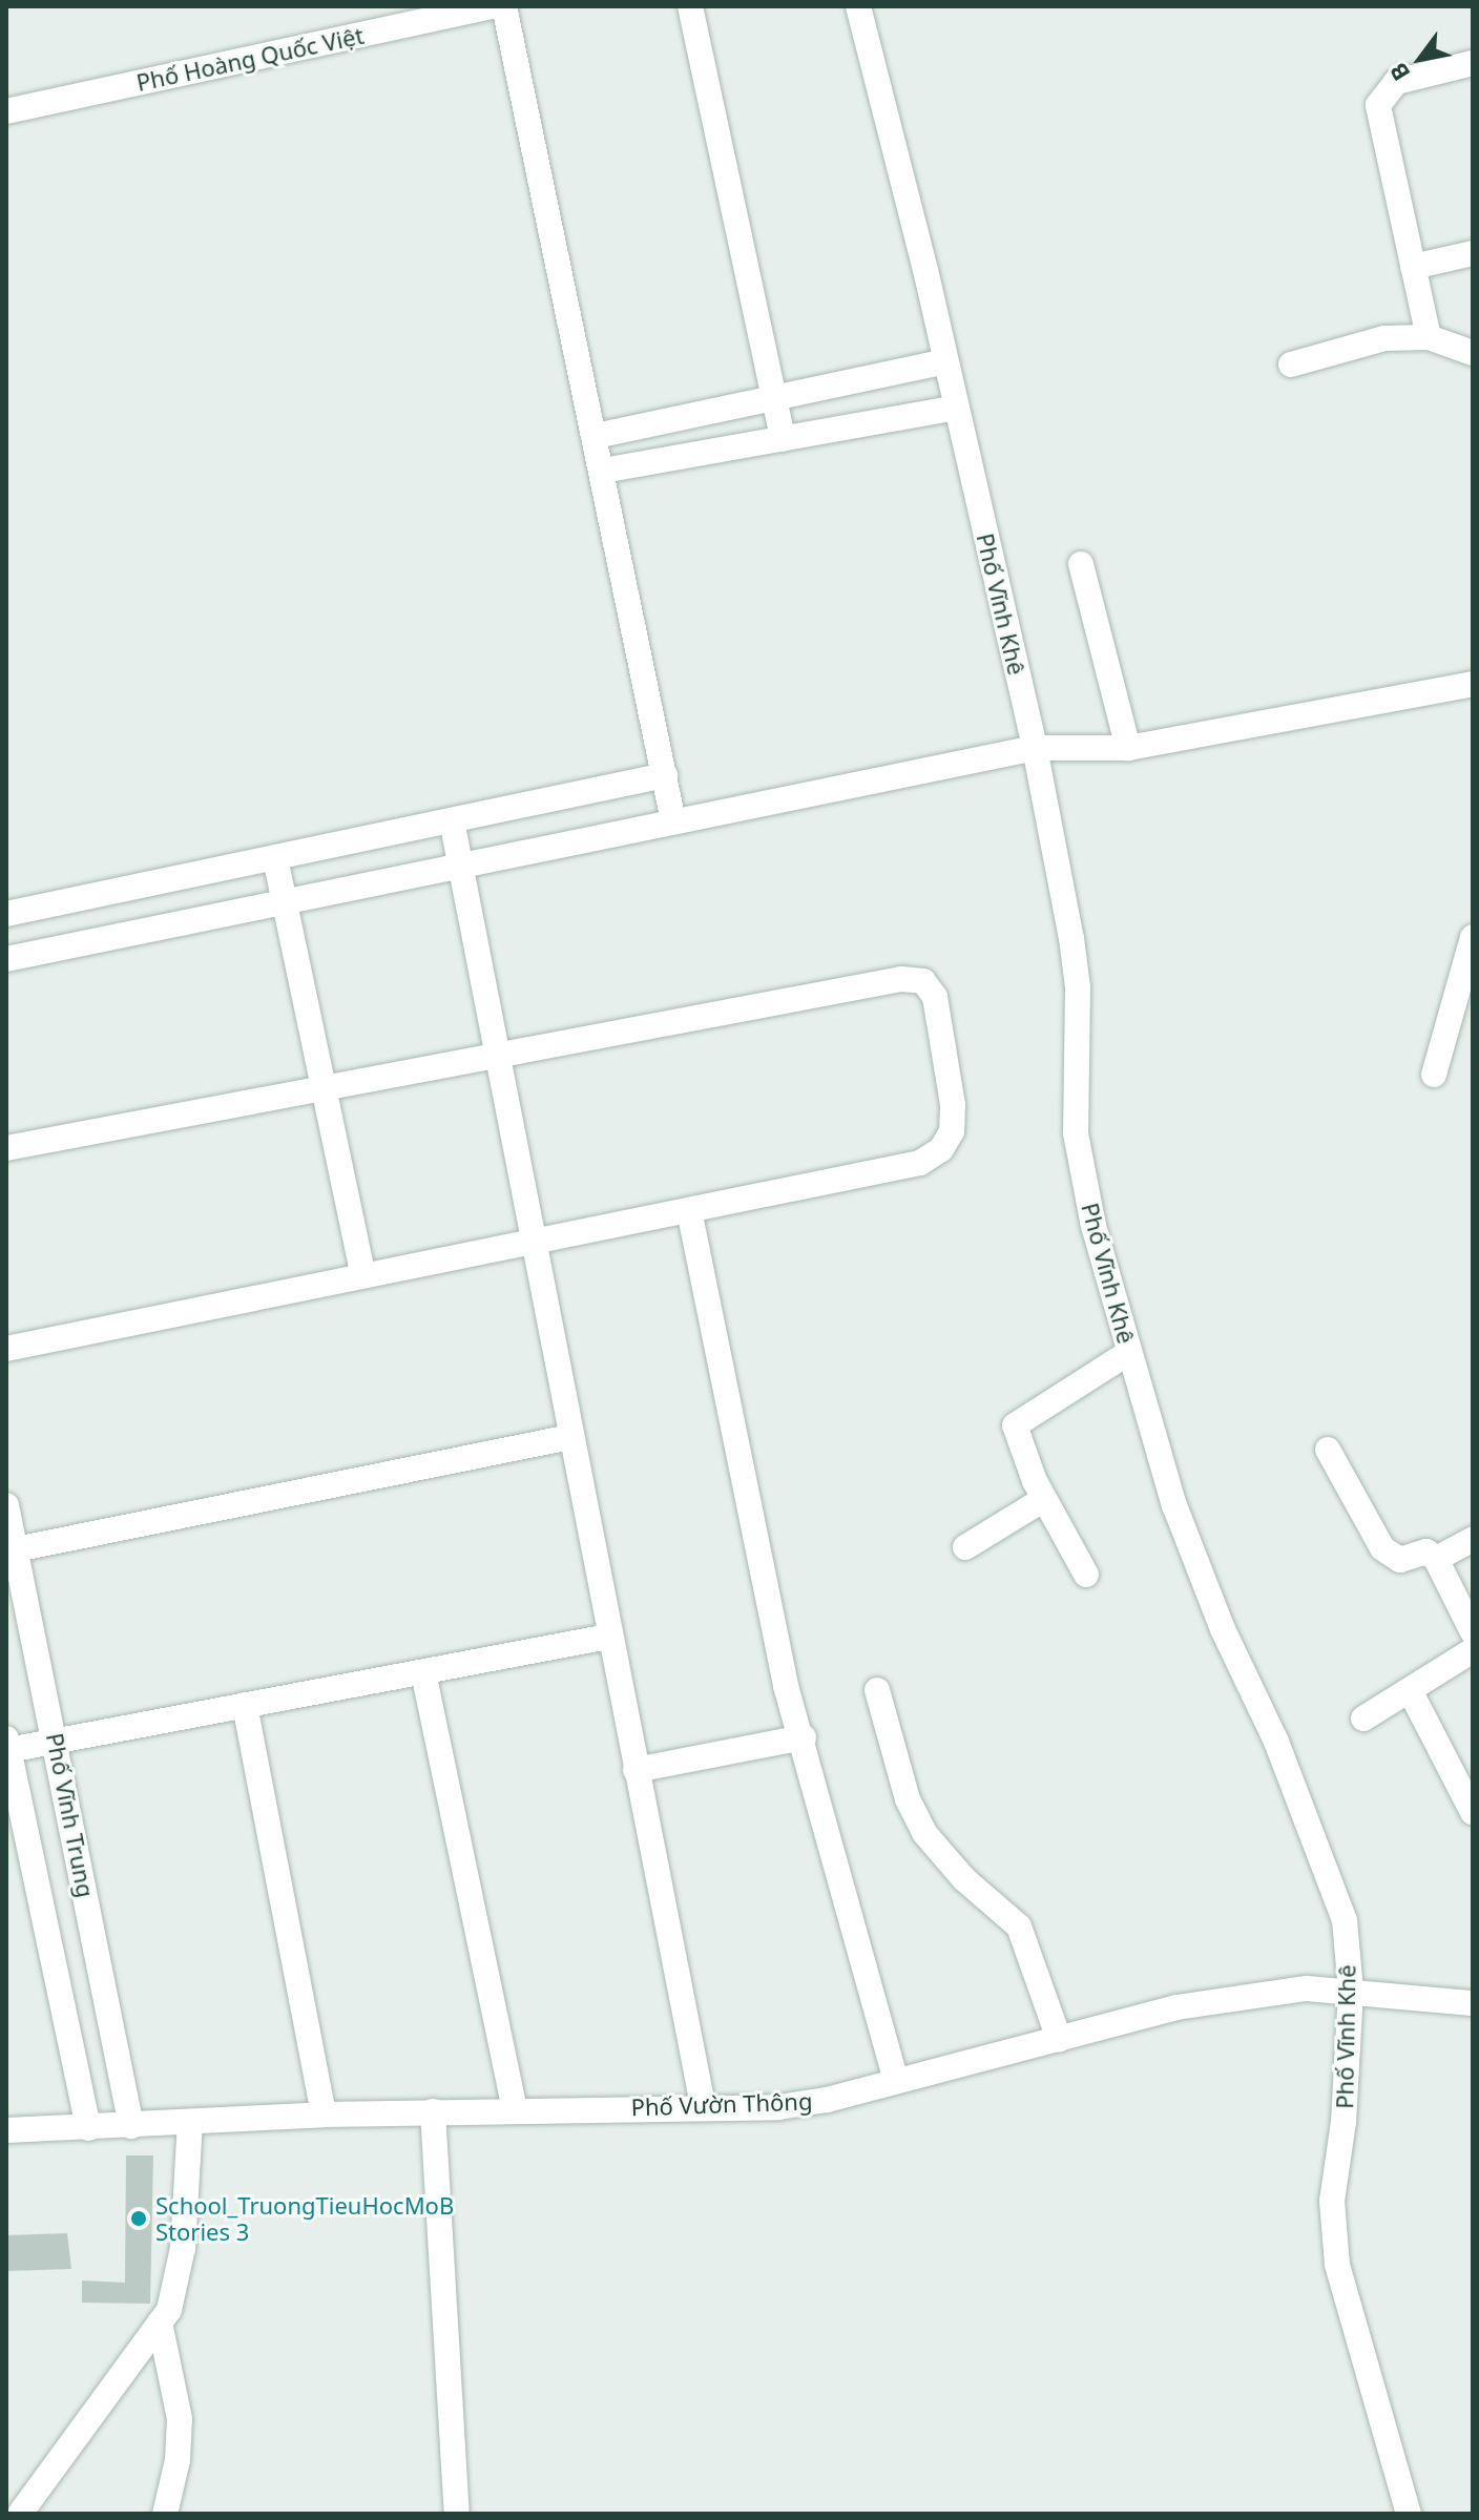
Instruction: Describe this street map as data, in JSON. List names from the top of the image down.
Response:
{
  "streets": {
    "street": [
      "Phố Hoàng Quốc Việt",
      "Phố Vĩnh Khê",
      "Phố Vĩnh Trung",
      "Phố Vườn Thông"
    ]
  },
  "crossings": [
    ["Phố Vĩnh Khê", "Phố Vườn Thông"],
    ["Phố Vĩnh Trung", "Phố Vườn Thông"]
  ],
  "places": ["School_TruongTieuHocMoB Stories 3"],
  "north": "bottom left"
}
